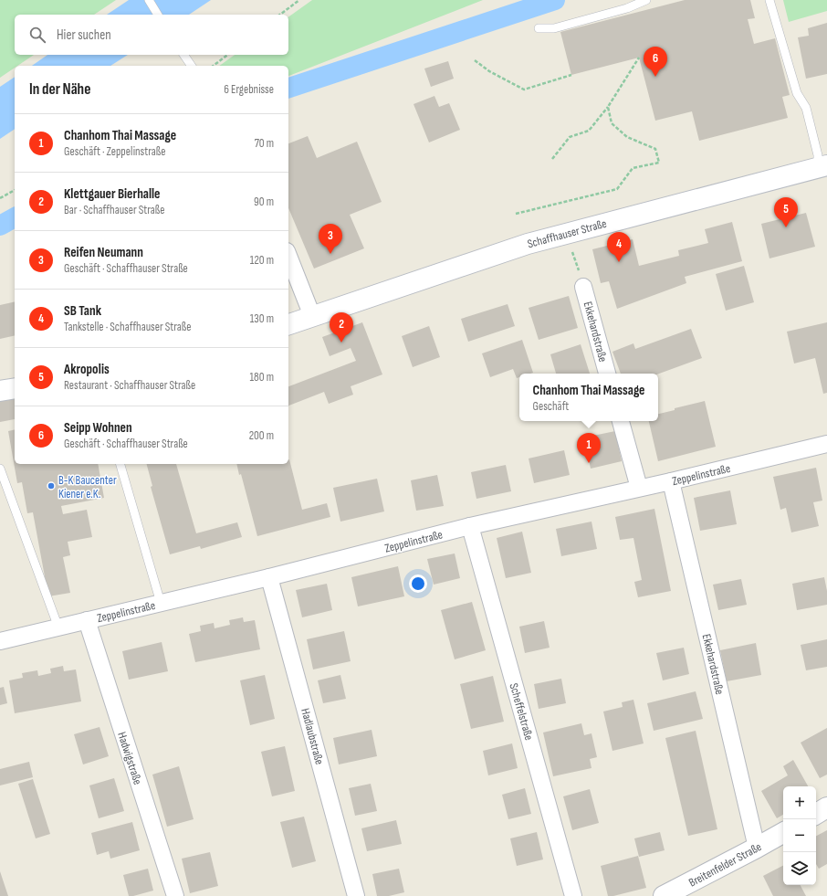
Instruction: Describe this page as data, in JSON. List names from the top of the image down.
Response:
{
  "streets": {
    "main road": ["Schaffhauser Straße", "Breitenfelder Straße"],
    "street": [
      "Ekkehardstraße",
      "Zeppelinstraße",
      "Scheffelstraße",
      "Hadlaubstraße",
      "Hadwigstraße"
    ]
  },
  "crossings": [
    ["Ekkehardstraße", "Zeppelinstraße"],
    ["Ekkehardstraße", "Breitenfelder Straße"],
    ["Zeppelinstraße", "Scheffelstraße"],
    ["Zeppelinstraße", "Hadlaubstraße"],
    ["Zeppelinstraße", "Hadwigstraße"]
  ],
  "places": ["B-K Baucenter Kiener e.K."],
  "page": {
    "search": "Hier suchen",
    "pins": [
      "6",
      "5",
      "3",
      "4",
      "2",
      "1"
    ],
    "heading": ["In der Nähe", "6 Ergebnisse"],
    "list": [
      {
        "mark": "1",
        "name": "Chanhom Thai Massage",
        "note": "Geschäft · Zeppelinstraße",
        "value": "70 m"
      },
      {
        "mark": "2",
        "name": "Klettgauer Bierhalle",
        "note": "Bar · Schaffhauser Straße",
        "value": "90 m"
      },
      {
        "mark": "3",
        "name": "Reifen Neumann",
        "note": "Geschäft · Schaffhauser Straße",
        "value": "120 m"
      },
      {
        "mark": "4",
        "name": "SB Tank",
        "note": "Tankstelle · Schaffhauser Straße",
        "value": "130 m"
      },
      {
        "mark": "5",
        "name": "Akropolis",
        "note": "Restaurant · Schaffhauser Straße",
        "value": "180 m"
      },
      {
        "mark": "6",
        "name": "Seipp Wohnen",
        "note": "Geschäft · Schaffhauser Straße",
        "value": "200 m"
      }
    ],
    "popup": ["Chanhom Thai Massage", "Geschäft"],
    "map_buttons": ["+", "−"]
  }
}
